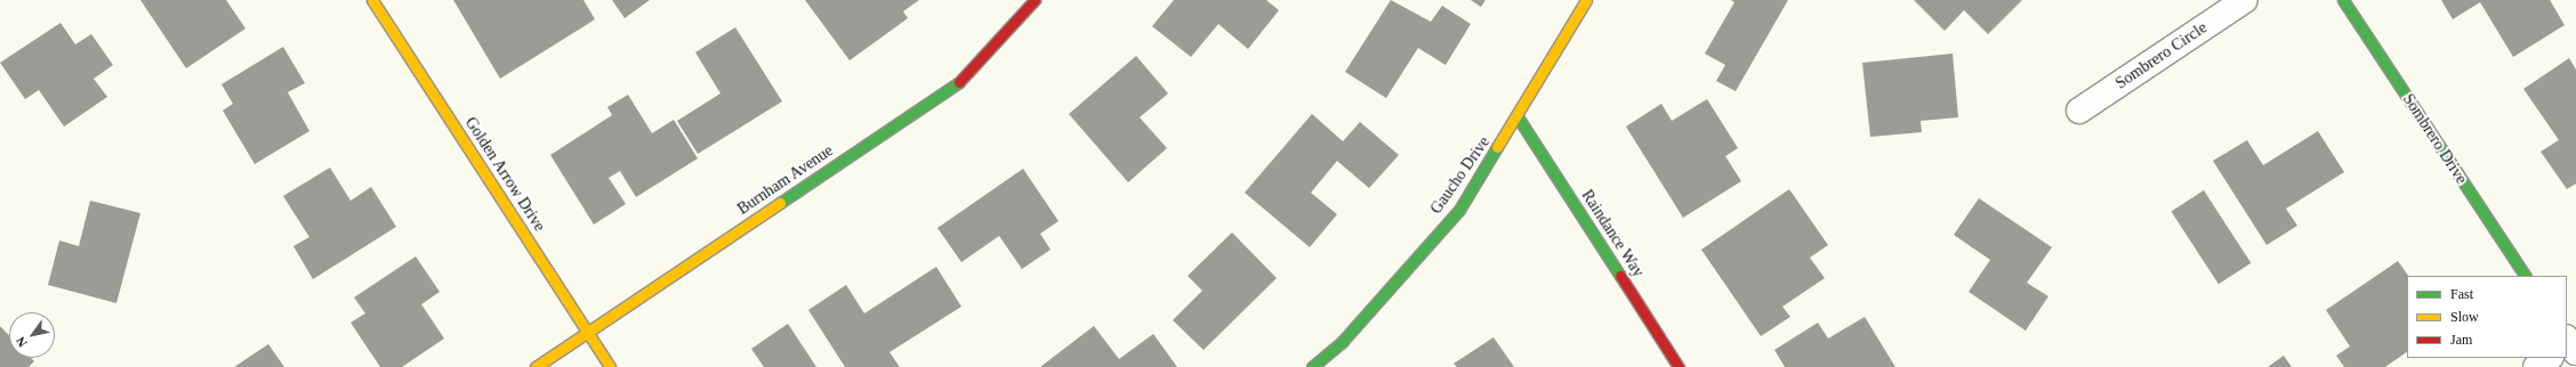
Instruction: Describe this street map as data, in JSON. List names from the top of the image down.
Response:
{
  "streets": {
    "street": [
      "Sombrero Circle",
      "Sombrero Drive",
      "Golden Arrow Drive",
      "Gaucho Drive",
      "Burnham Avenue",
      "Raindance Way"
    ]
  },
  "crossings": [
    ["Golden Arrow Drive", "Burnham Avenue"],
    ["Gaucho Drive", "Raindance Way"]
  ],
  "legend": ["Fast", "Slow", "Jam"],
  "north": "bottom left"
}
